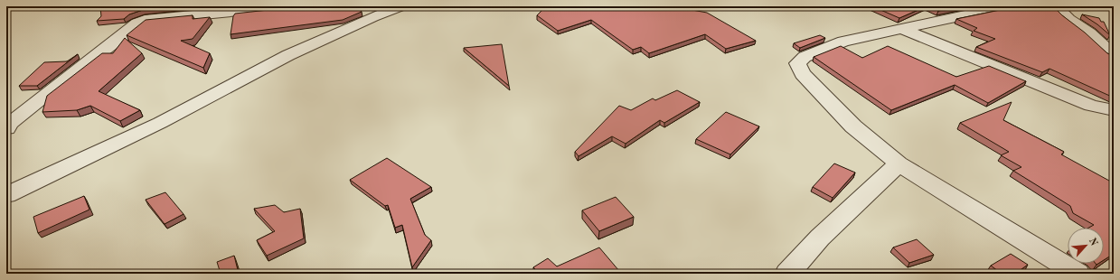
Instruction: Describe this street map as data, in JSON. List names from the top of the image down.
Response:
{
  "north": "top right"
}
